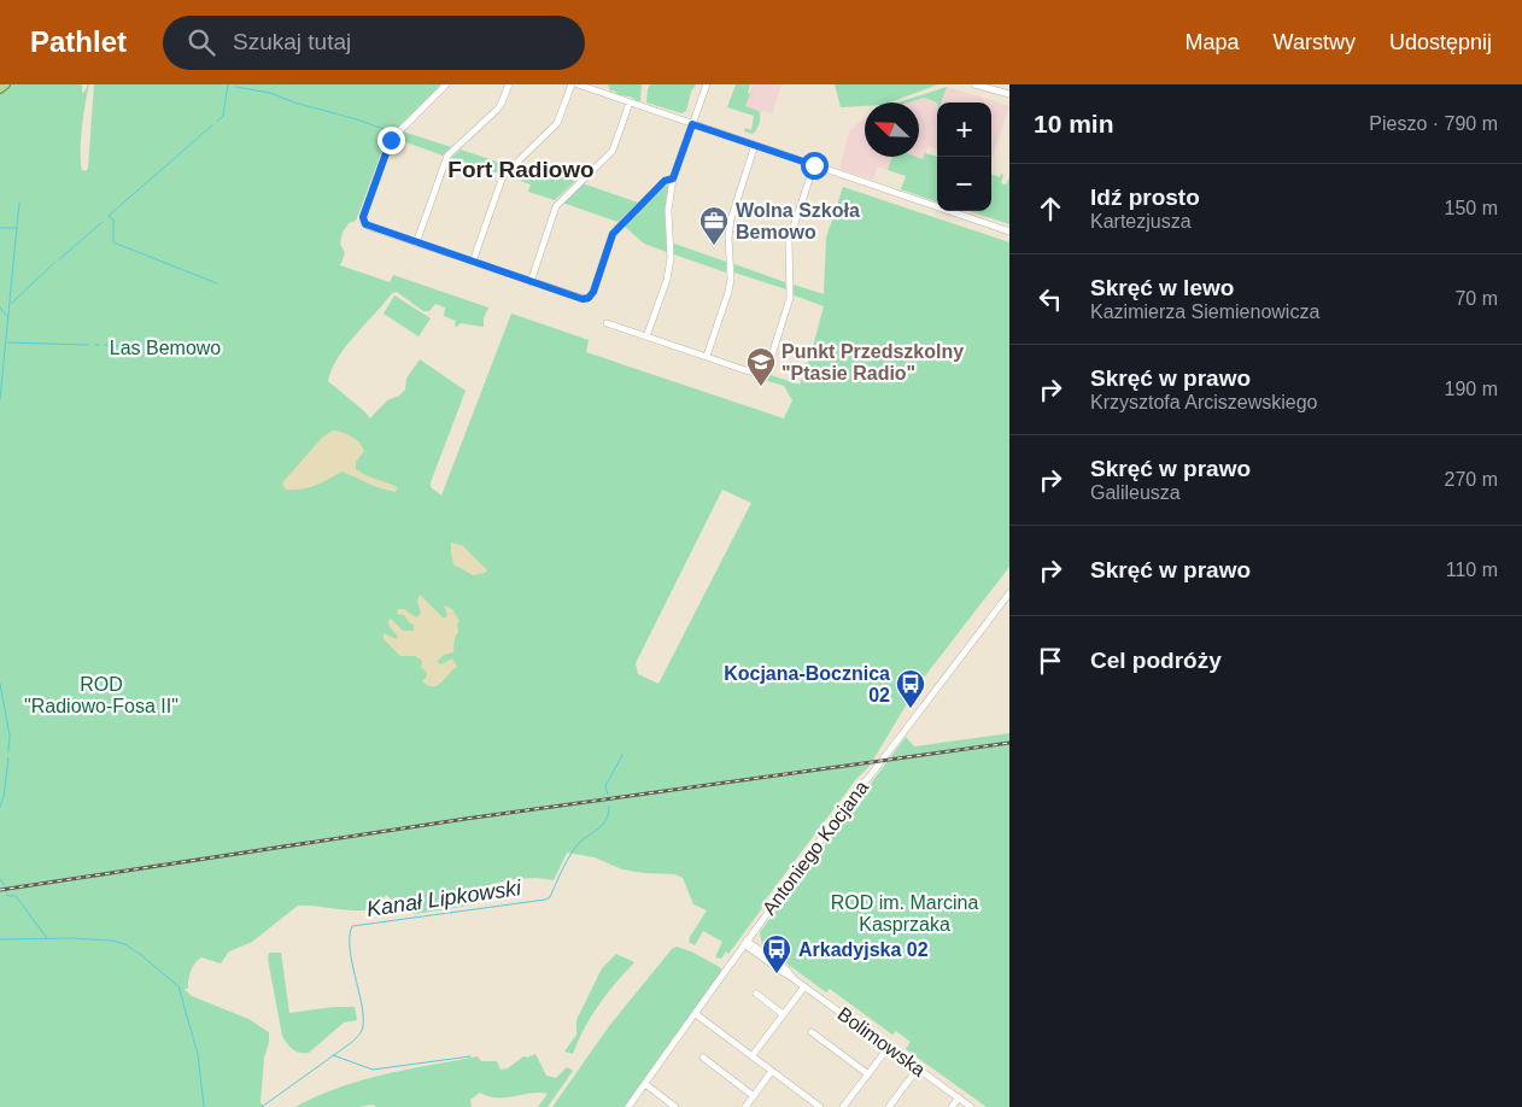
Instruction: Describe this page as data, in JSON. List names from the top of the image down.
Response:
{
  "streets": {
    "street": ["Antoniego Kocjana", "Bolimowska"]
  },
  "crossings": [
    ["Antoniego Kocjana", "Bolimowska"]
  ],
  "districts": ["Fort Radiowo"],
  "water": ["Kanał Lipkowski"],
  "parks": ["Las Bemowo", "ROD \"Radiowo-Fosa II\"", "ROD im. Marcina Kasprzaka"],
  "places": {
    "office": ["Wolna Szkoła Bemowo"],
    "school or university": ["Punkt Przedszkolny \"Ptasie Radio\""],
    "bus stop": ["Kocjana-Bocznica 02", "Arkadyjska 02"]
  },
  "north": "top left",
  "page": {
    "header": "Pathlet",
    "search": "Szukaj tutaj",
    "nav": ["Mapa", "Warstwy", "Udostępnij"],
    "heading": ["10 min", "Pieszo · 790 m"],
    "map_buttons": ["+", "−"],
    "list": [
      ["Idź prosto", "Kartezjusza", "150 m"],
      ["Skręć w lewo", "Kazimierza Siemienowicza", "70 m"],
      ["Skręć w prawo", "Krzysztofa Arciszewskiego", "190 m"],
      ["Skręć w prawo", "Galileusza", "270 m"],
      ["Skręć w prawo", "110 m"],
      "Cel podróży"
    ]
  }
}
